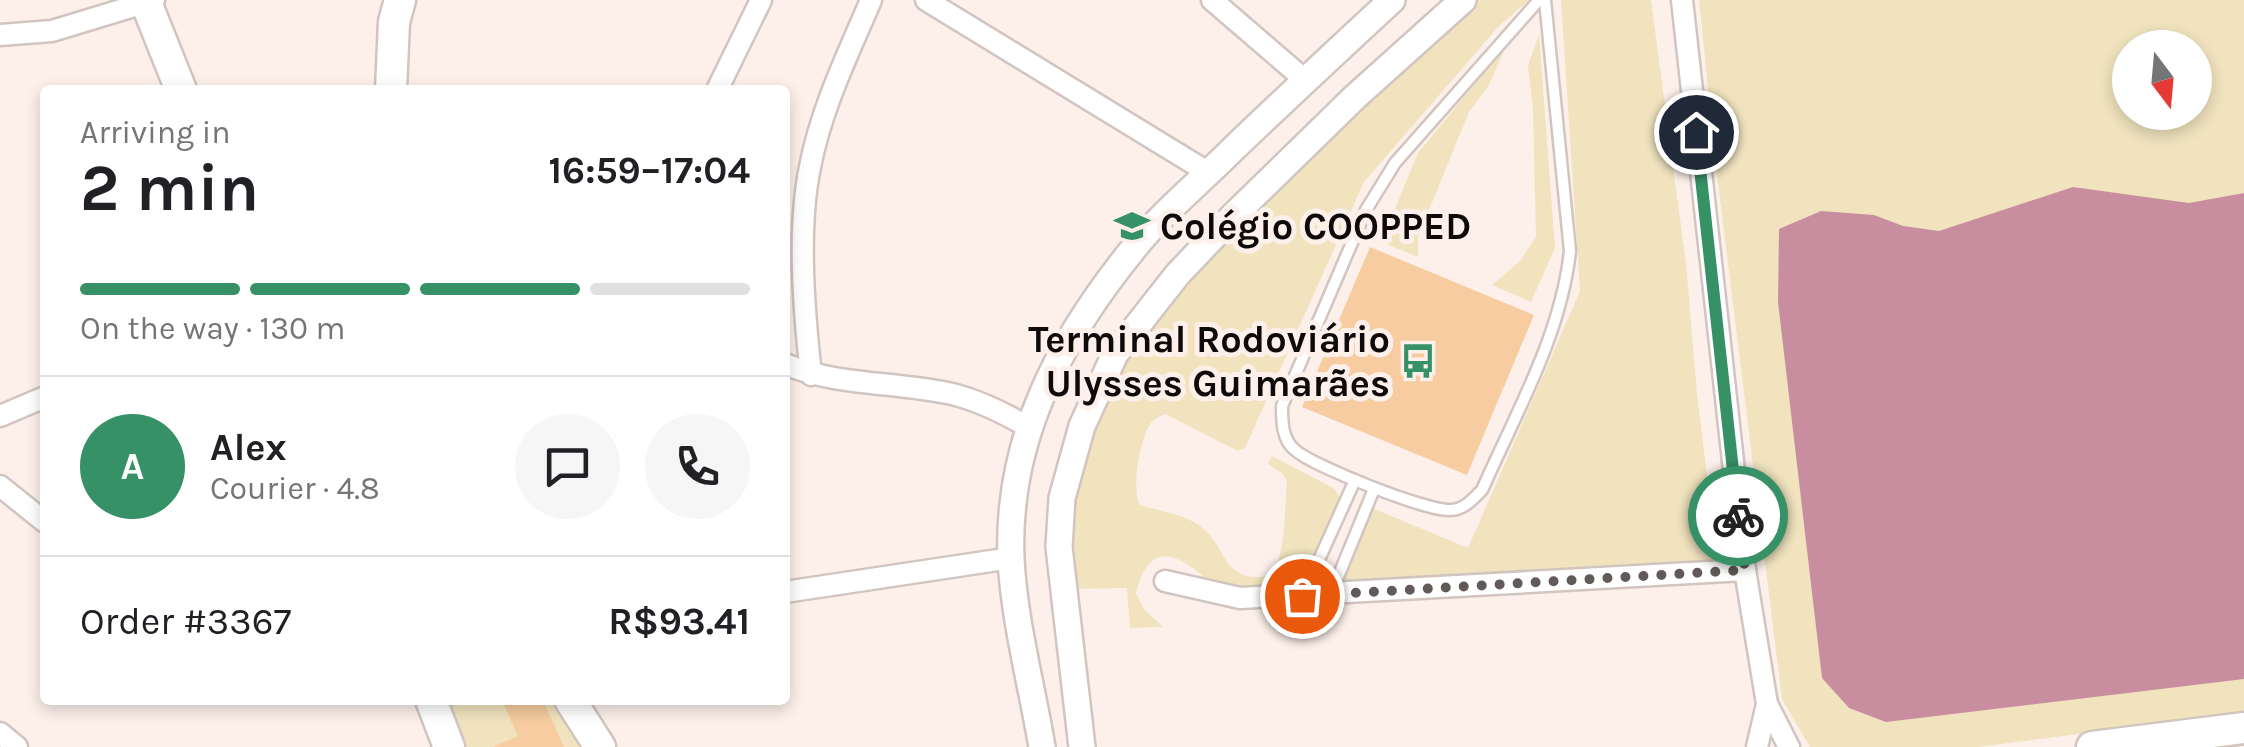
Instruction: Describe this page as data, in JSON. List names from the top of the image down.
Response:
{
  "places": {
    "school or university": ["Colégio COOPPED"],
    "bus stop": ["Terminal Rodoviário Ulysses Guimarães"]
  },
  "north": "bottom",
  "page": {
    "heading": ["2 min", "Arriving in", "16:59–17:04"],
    "panel": [
      "Alex",
      "Courier · 4.8",
      "Order #3367",
      "R$93.41"
    ],
    "bar": "On the way · 130 m",
    "round": "A"
  }
}
